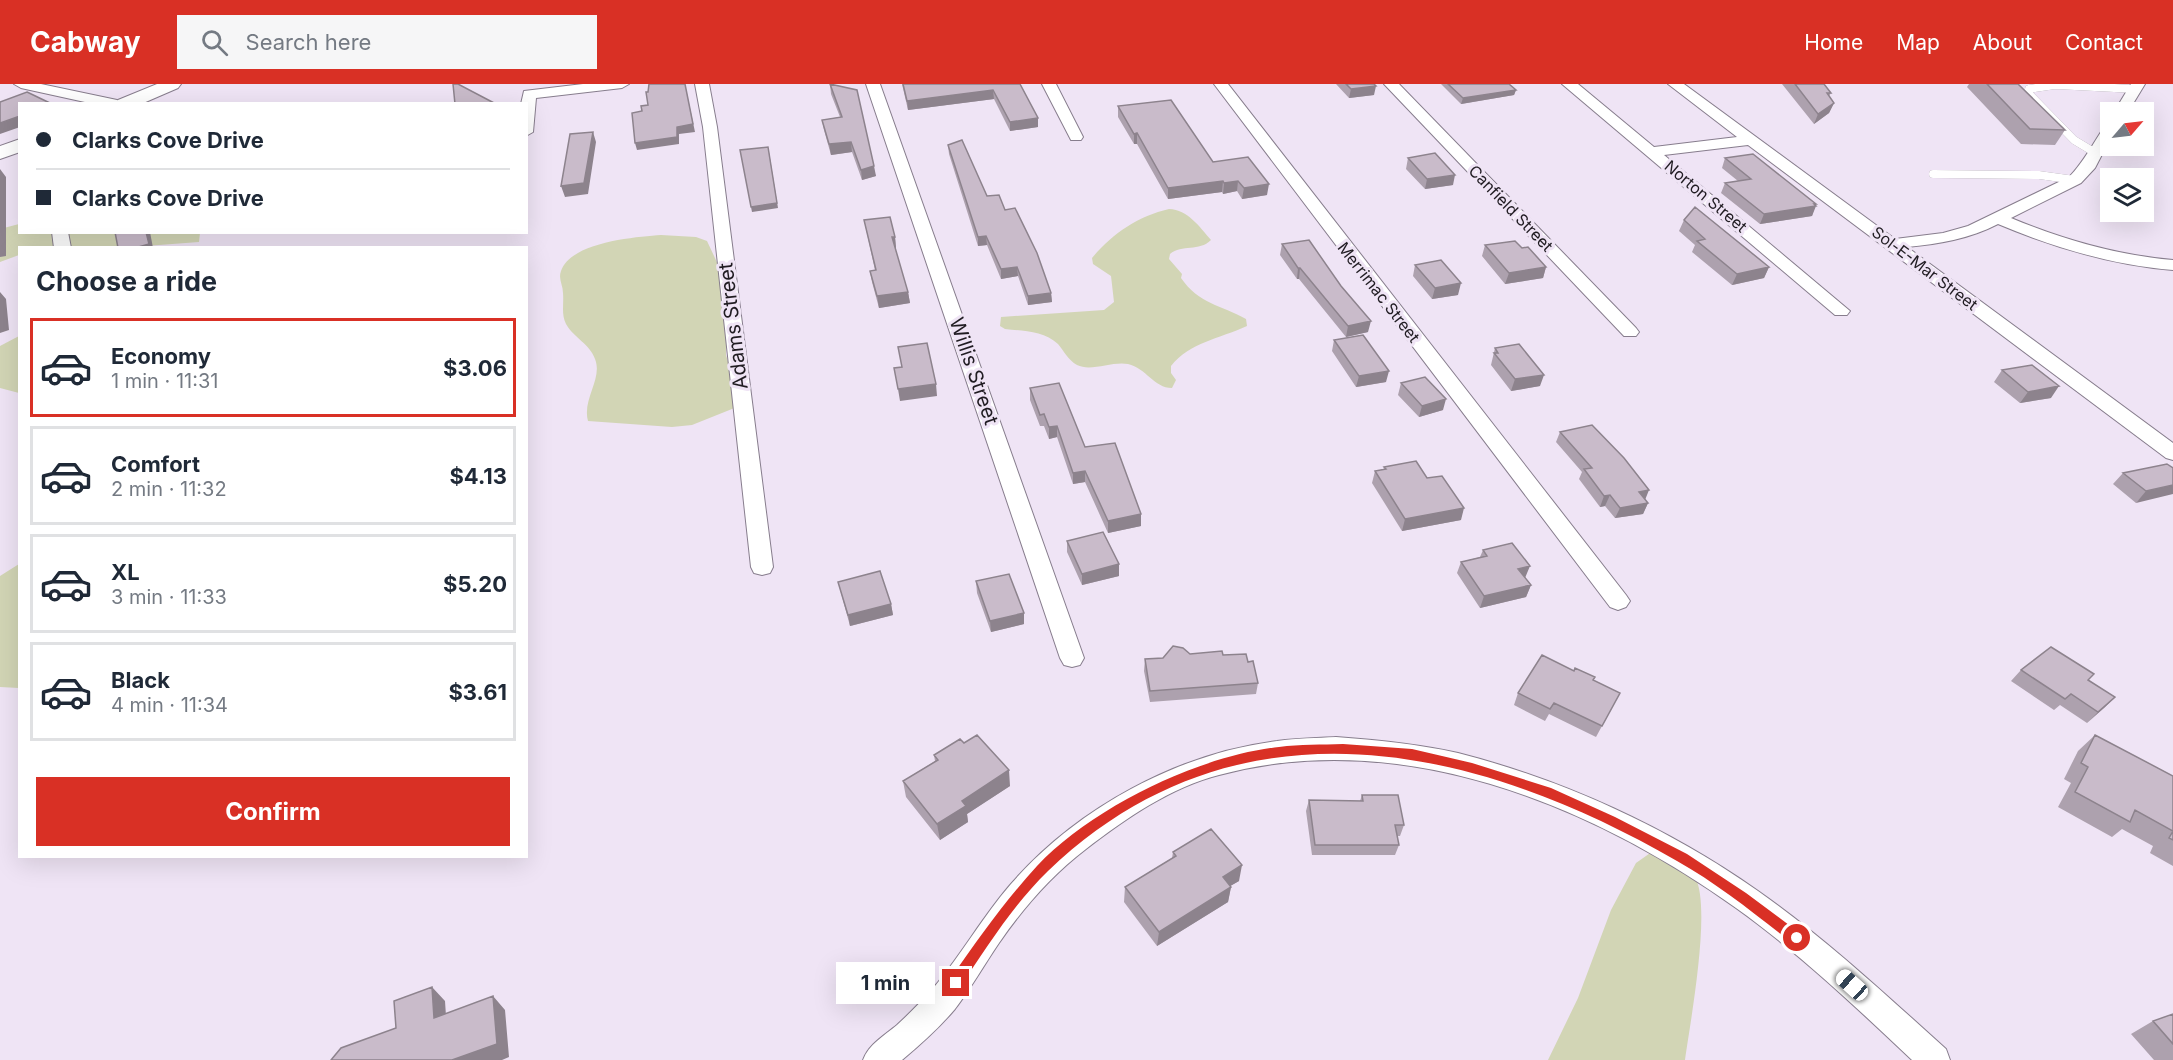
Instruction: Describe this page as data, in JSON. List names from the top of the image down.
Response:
{
  "streets": {
    "street": [
      "Norton Street",
      "Canfield Street",
      "Sol-E-Mar Street",
      "Merrimac Street",
      "Adams Street",
      "Willis Street"
    ]
  },
  "north": "top right",
  "page": {
    "header": "Cabway",
    "search": "Search here",
    "nav": [
      "Home",
      "Map",
      "About",
      "Contact"
    ],
    "banner": ["Clarks Cove Drive", "Clarks Cove Drive"],
    "heading": "Choose a ride",
    "list": [
      {
        "name": "Economy",
        "note": "1 min · 11:31",
        "value": "$3.06"
      },
      {
        "name": "Comfort",
        "note": "2 min · 11:32",
        "value": "$4.13"
      },
      {
        "name": "XL",
        "note": "3 min · 11:33",
        "value": "$5.20"
      },
      {
        "name": "Black",
        "note": "4 min · 11:34",
        "value": "$3.61"
      }
    ],
    "buttons": "Confirm",
    "bubble": "1 min"
  }
}
